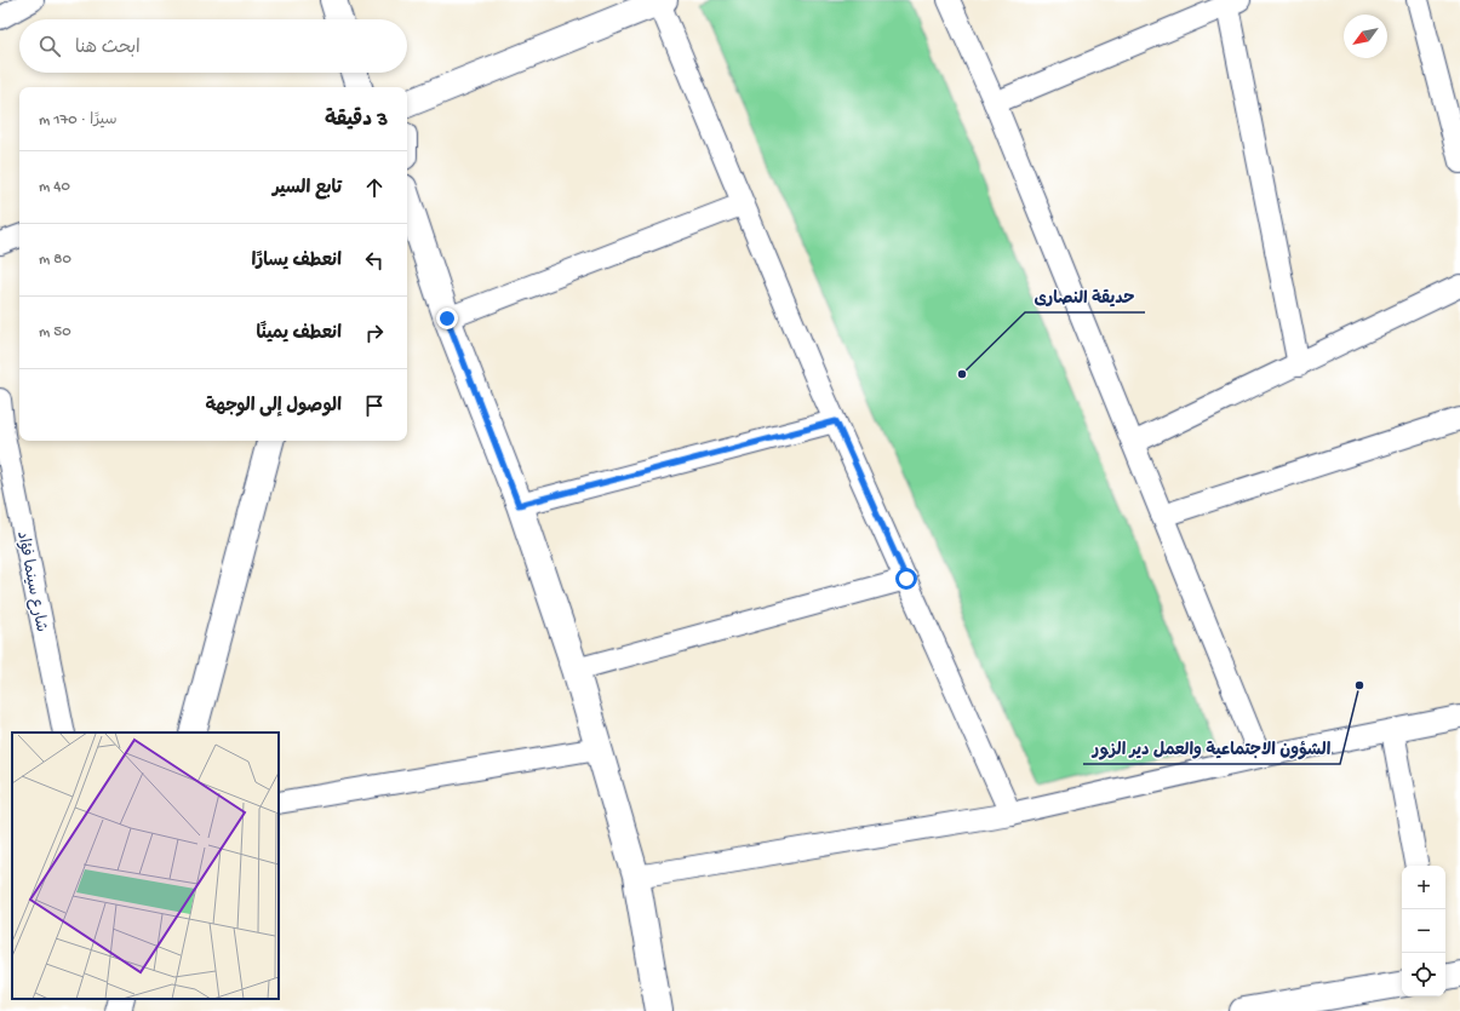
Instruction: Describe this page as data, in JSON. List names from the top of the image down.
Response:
{
  "streets": {
    "street": ["شارع سينما فؤاد"]
  },
  "places": ["حديقة النصارى", "الشؤون الاجتماعية والعمل دير الزور"],
  "north": "bottom left",
  "page": {
    "search": "ابحث هنا",
    "heading": ["3 دقيقة", "سيرًا · 170 m"],
    "list": [
      ["تابع السير", "40 m"],
      ["انعطف يسارًا", "80 m"],
      ["انعطف يمينًا", "50 m"],
      "الوصول إلى الوجهة"
    ],
    "map_buttons": ["+", "−"]
  }
}
